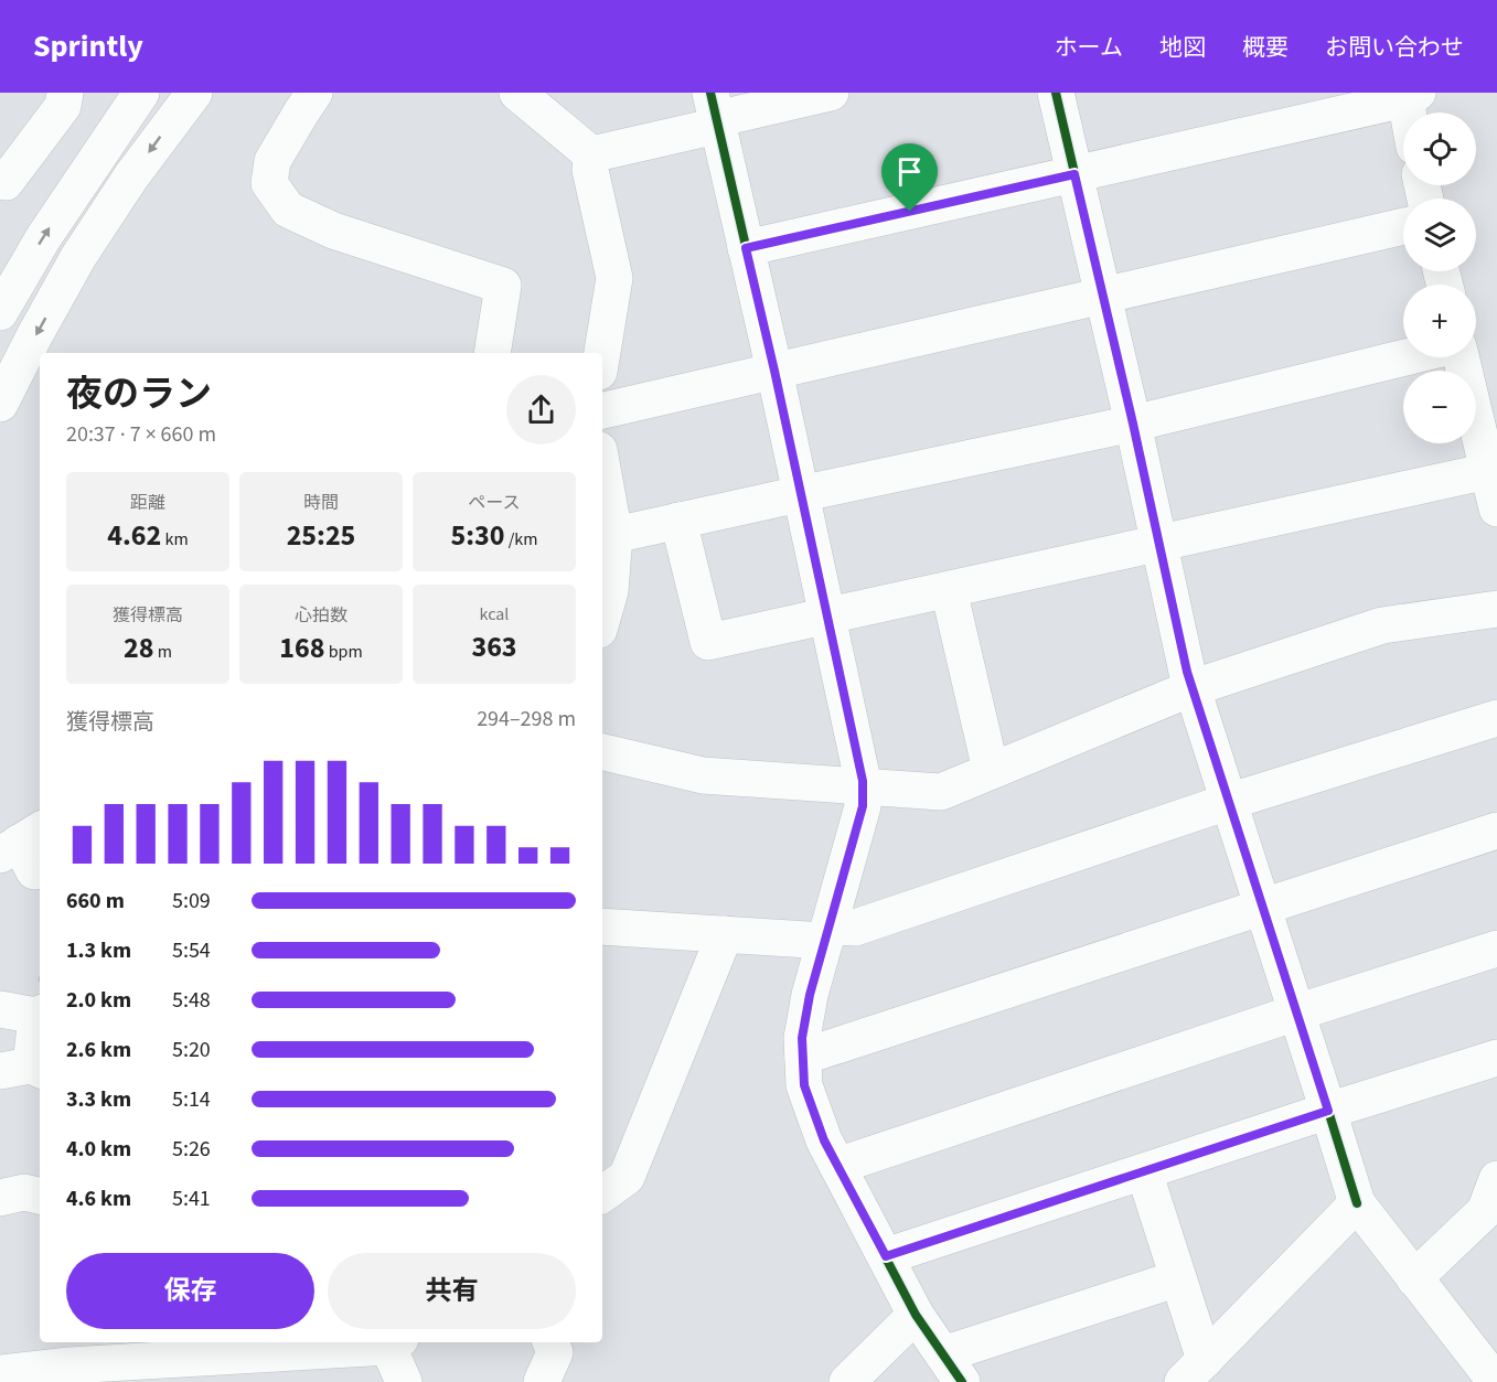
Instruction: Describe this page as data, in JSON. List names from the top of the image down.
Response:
{
  "page": {
    "header": "Sprintly",
    "nav": [
      "ホーム",
      "地図",
      "概要",
      "お問い合わせ"
    ],
    "map_buttons": ["+", "−"],
    "heading": ["夜のラン", "20:37 · 7 × 660 m"],
    "stats": [
      ["距離", "4.62 km"],
      ["時間", "25:25"],
      ["ペース", "5:30 /km"],
      ["獲得標高", "28 m"],
      ["心拍数", "168 bpm"],
      ["kcal", "363"]
    ],
    "chart": ["獲得標高", "294–298 m"],
    "list": [
      {
        "name": "660 m",
        "note": "5:09"
      },
      {
        "name": "1.3 km",
        "note": "5:54"
      },
      {
        "name": "2.0 km",
        "note": "5:48"
      },
      {
        "name": "2.6 km",
        "note": "5:20"
      },
      {
        "name": "3.3 km",
        "note": "5:14"
      },
      {
        "name": "4.0 km",
        "note": "5:26"
      },
      {
        "name": "4.6 km",
        "note": "5:41"
      }
    ],
    "buttons": ["保存", "共有"]
  }
}
